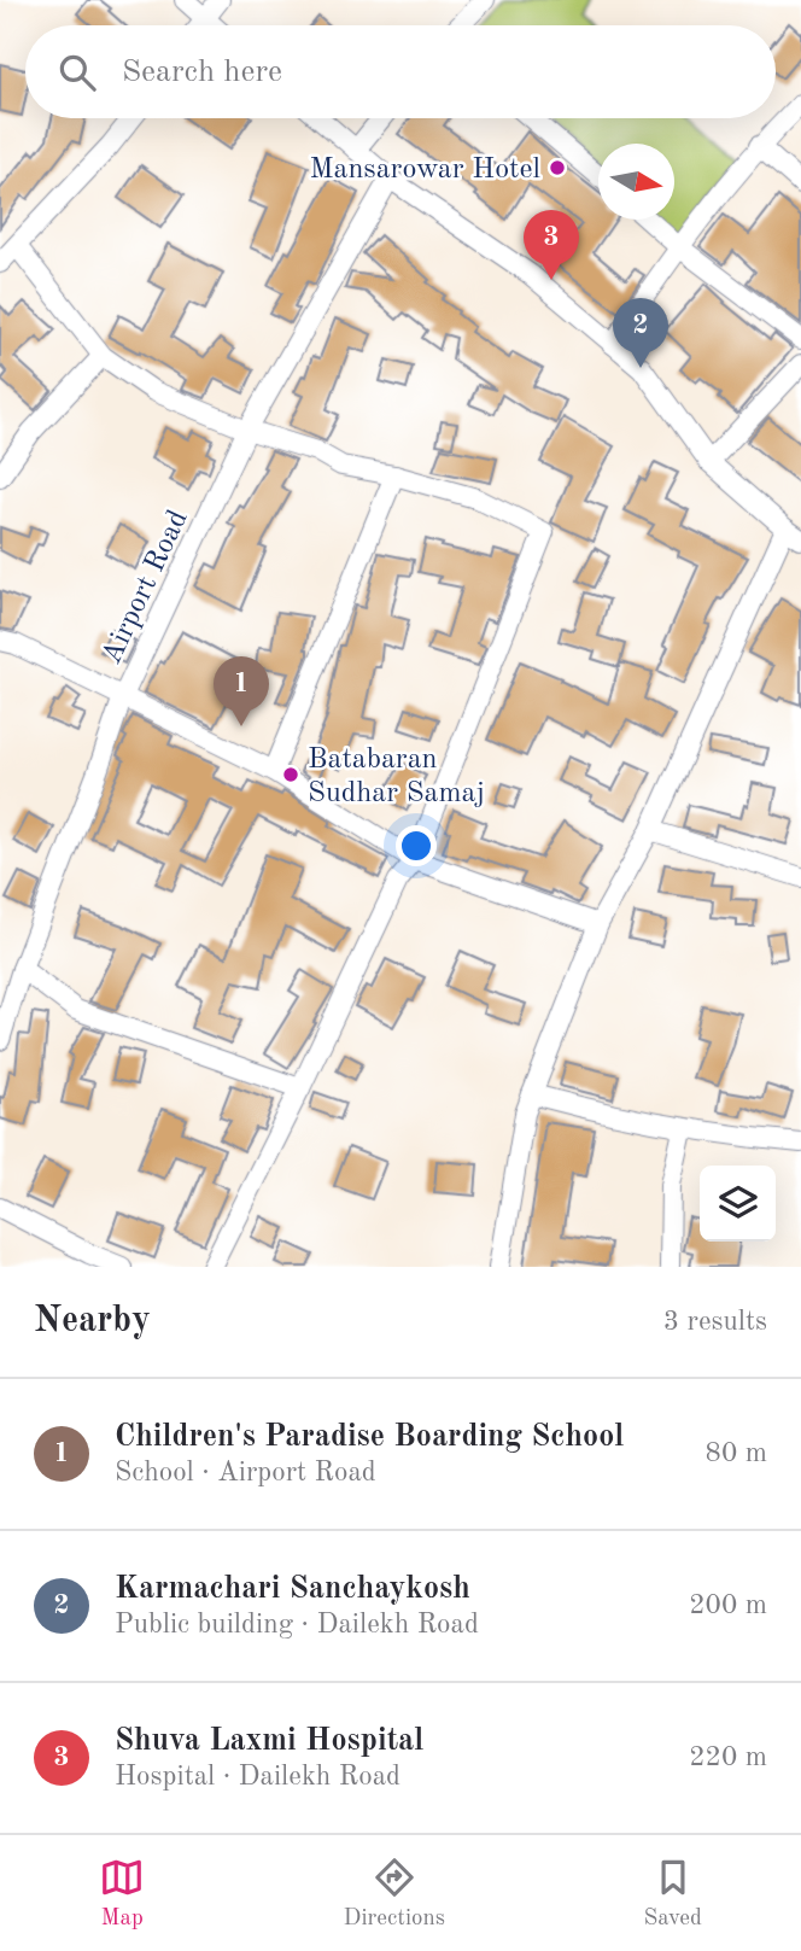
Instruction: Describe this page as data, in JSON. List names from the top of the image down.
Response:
{
  "streets": {
    "street": ["Airport Road"]
  },
  "places": ["Mansarowar Hotel", "Batabaran Sudhar Samaj"],
  "north": "right",
  "page": {
    "search": "Search here",
    "pins": ["3", "2", "1"],
    "heading": ["Nearby", "3 results"],
    "list": [
      {
        "mark": "1",
        "name": "Children's Paradise Boarding School",
        "note": "School · Airport Road",
        "value": "80 m"
      },
      {
        "mark": "2",
        "name": "Karmachari Sanchaykosh",
        "note": "Public building · Dailekh Road",
        "value": "200 m"
      },
      {
        "mark": "3",
        "name": "Shuva Laxmi Hospital",
        "note": "Hospital · Dailekh Road",
        "value": "220 m"
      }
    ],
    "nav": ["Map", "Directions", "Saved"]
  }
}
